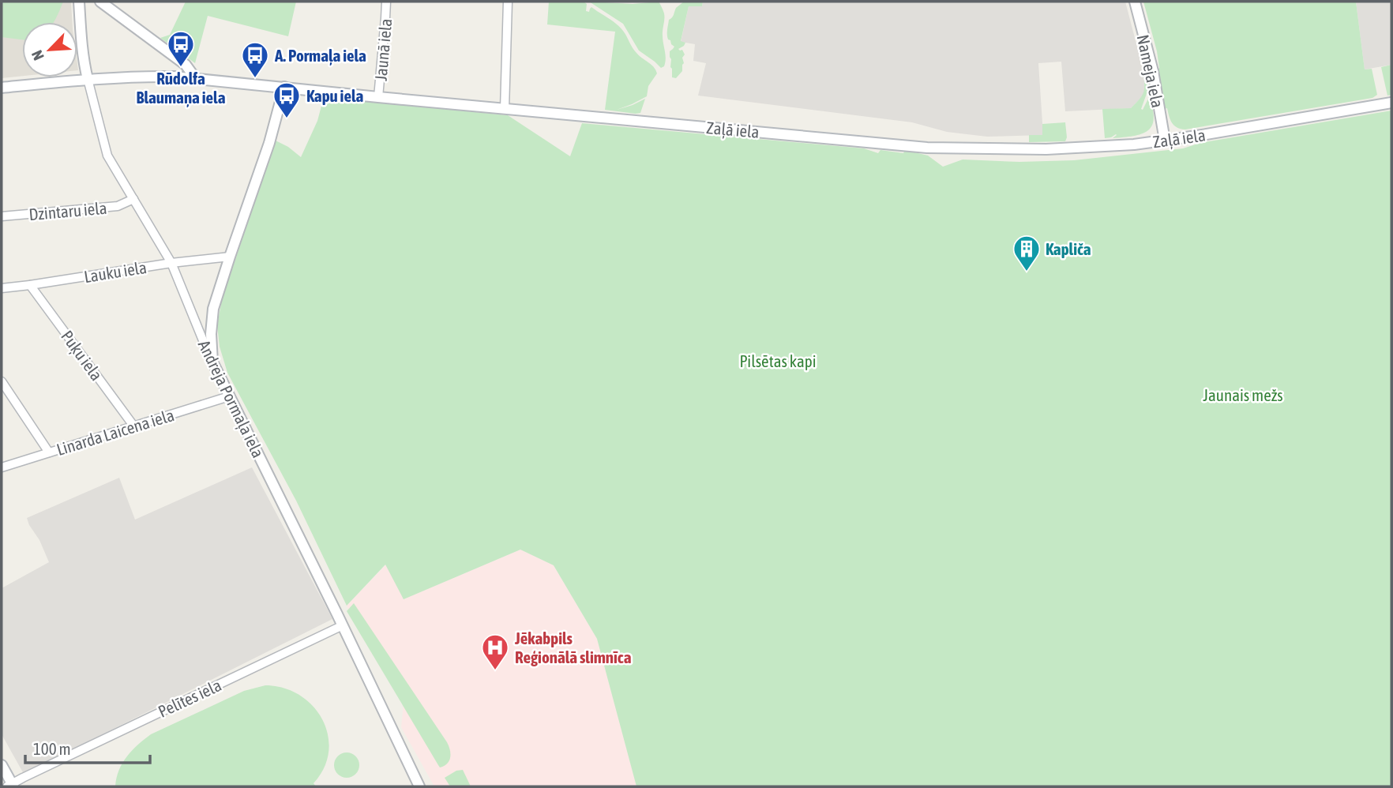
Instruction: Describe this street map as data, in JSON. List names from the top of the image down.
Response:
{
  "streets": {
    "main road": ["Nameja iela", "Zaļā iela", "Andreja Pormaļa iela"],
    "street": [
      "Jaunā iela",
      "Dzintaru iela",
      "Lauku iela",
      "Puķu iela",
      "Linarda Laicena iela",
      "Pelītes iela"
    ]
  },
  "crossings": [
    ["Jaunā iela", "Zaļā iela"],
    ["Nameja iela", "Zaļā iela"],
    ["Dzintaru iela", "Andreja Pormaļa iela"],
    ["Lauku iela", "Puķu iela"],
    ["Lauku iela", "Andreja Pormaļa iela"],
    ["Puķu iela", "Linarda Laicena iela"],
    ["Andreja Pormaļa iela", "Linarda Laicena iela"],
    ["Andreja Pormaļa iela", "Pelītes iela"]
  ],
  "parks": ["Pilsētas kapi", "Jaunais mežs"],
  "places": {
    "bus stop": ["Rūdolfa Blaumaņa iela", "A. Pormaļa iela", "Kapu iela"],
    "building": ["Kapliča"],
    "hospital": ["Jēkabpils Reģionālā slimnīca"]
  },
  "scale_bar": "100 m",
  "north": "bottom left"
}
